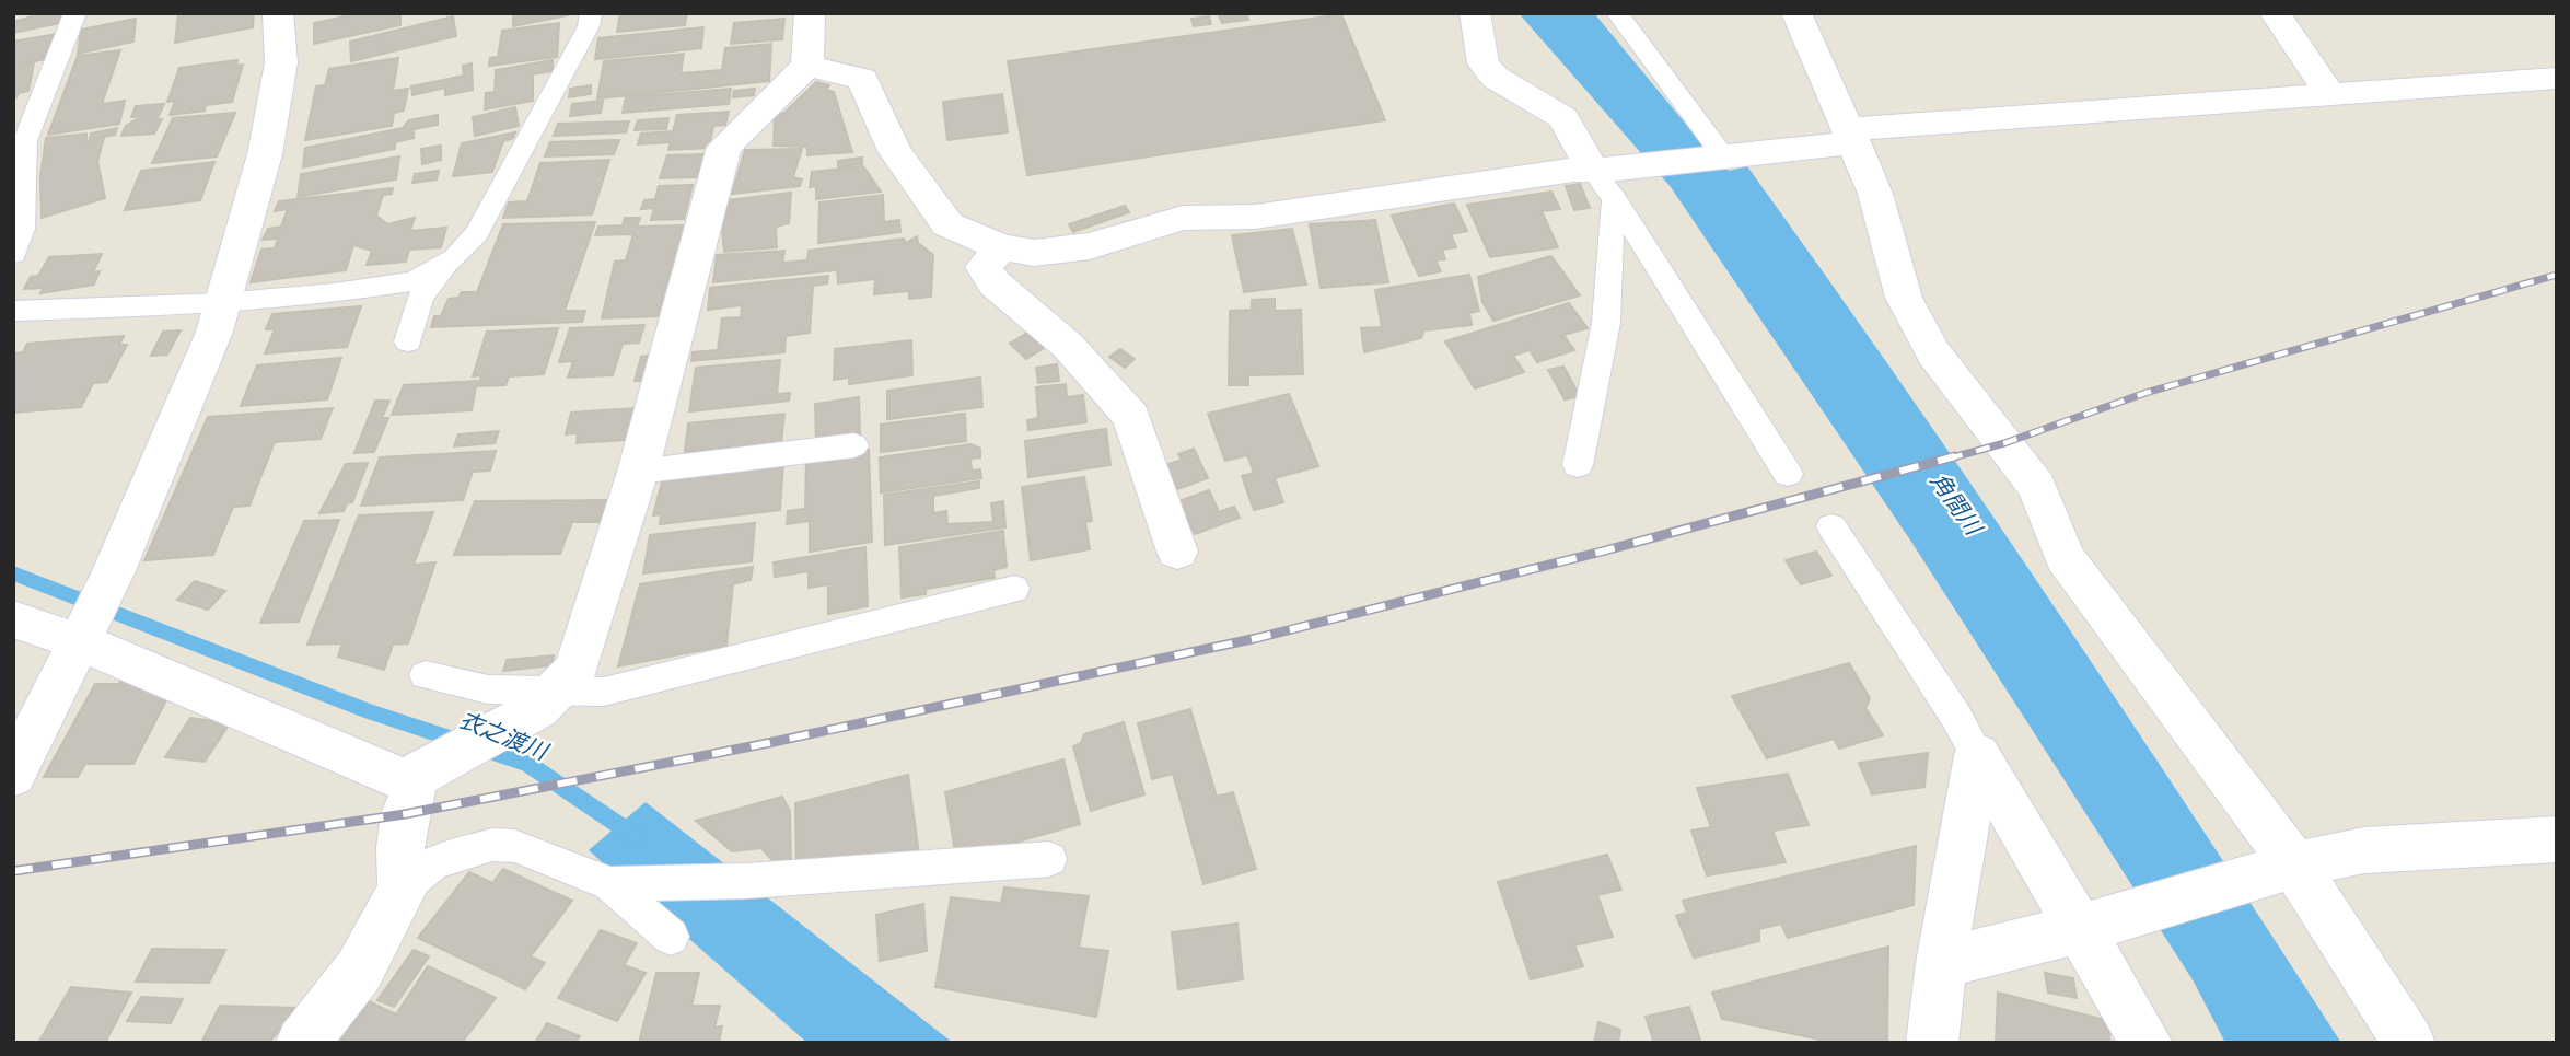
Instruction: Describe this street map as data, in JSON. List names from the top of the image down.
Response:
{
  "water": ["角間川", "衣之渡川"]
}
